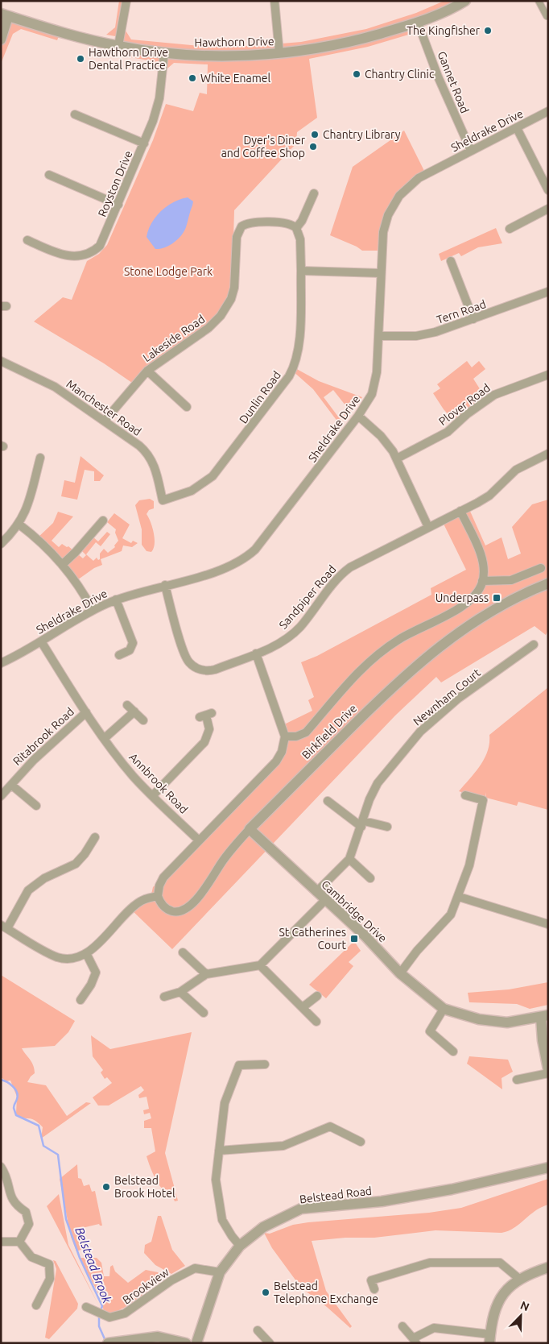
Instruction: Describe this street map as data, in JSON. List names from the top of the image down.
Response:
{
  "streets": {
    "street": [
      "Hawthorn Drive",
      "Gannet Road",
      "Sheldrake Drive",
      "Royston Drive",
      "Tern Road",
      "Lakeside Road",
      "Dunlin Road",
      "Plover Road",
      "Manchester Road",
      "Sandpiper Road",
      "Newnham Court",
      "Birkfield Drive",
      "Ritabrook Road",
      "Annbrook Road",
      "Cambridge Drive",
      "Belstead Road",
      "Brookview"
    ]
  },
  "crossings": [
    ["Hawthorn Drive", "Gannet Road"],
    ["Hawthorn Drive", "Royston Drive"],
    ["Gannet Road", "Sheldrake Drive"],
    ["Sheldrake Drive", "Tern Road"],
    ["Sheldrake Drive", "Sandpiper Road"],
    ["Sheldrake Drive", "Annbrook Road"],
    ["Lakeside Road", "Manchester Road"],
    ["Dunlin Road", "Manchester Road"],
    ["Newnham Court", "Cambridge Drive"],
    ["Birkfield Drive", "Annbrook Road"],
    ["Birkfield Drive", "Cambridge Drive"],
    ["Ritabrook Road", "Annbrook Road"],
    ["Belstead Road", "Brookview"]
  ],
  "water": ["Belstead Brook"],
  "parks": ["Stone Lodge Park"],
  "places": {
    "other": [
      "The Kingfisher",
      "Hawthorn Drive Dental Practice",
      "Chantry Clinic",
      "White Enamel",
      "Chantry Library",
      "Dyer's Diner and Coffee Shop",
      "Belstead Brook Hotel",
      "Belstead Telephone Exchange"
    ],
    "transit": ["Underpass", "St Catherines Court"]
  },
  "north": "top right"
}
